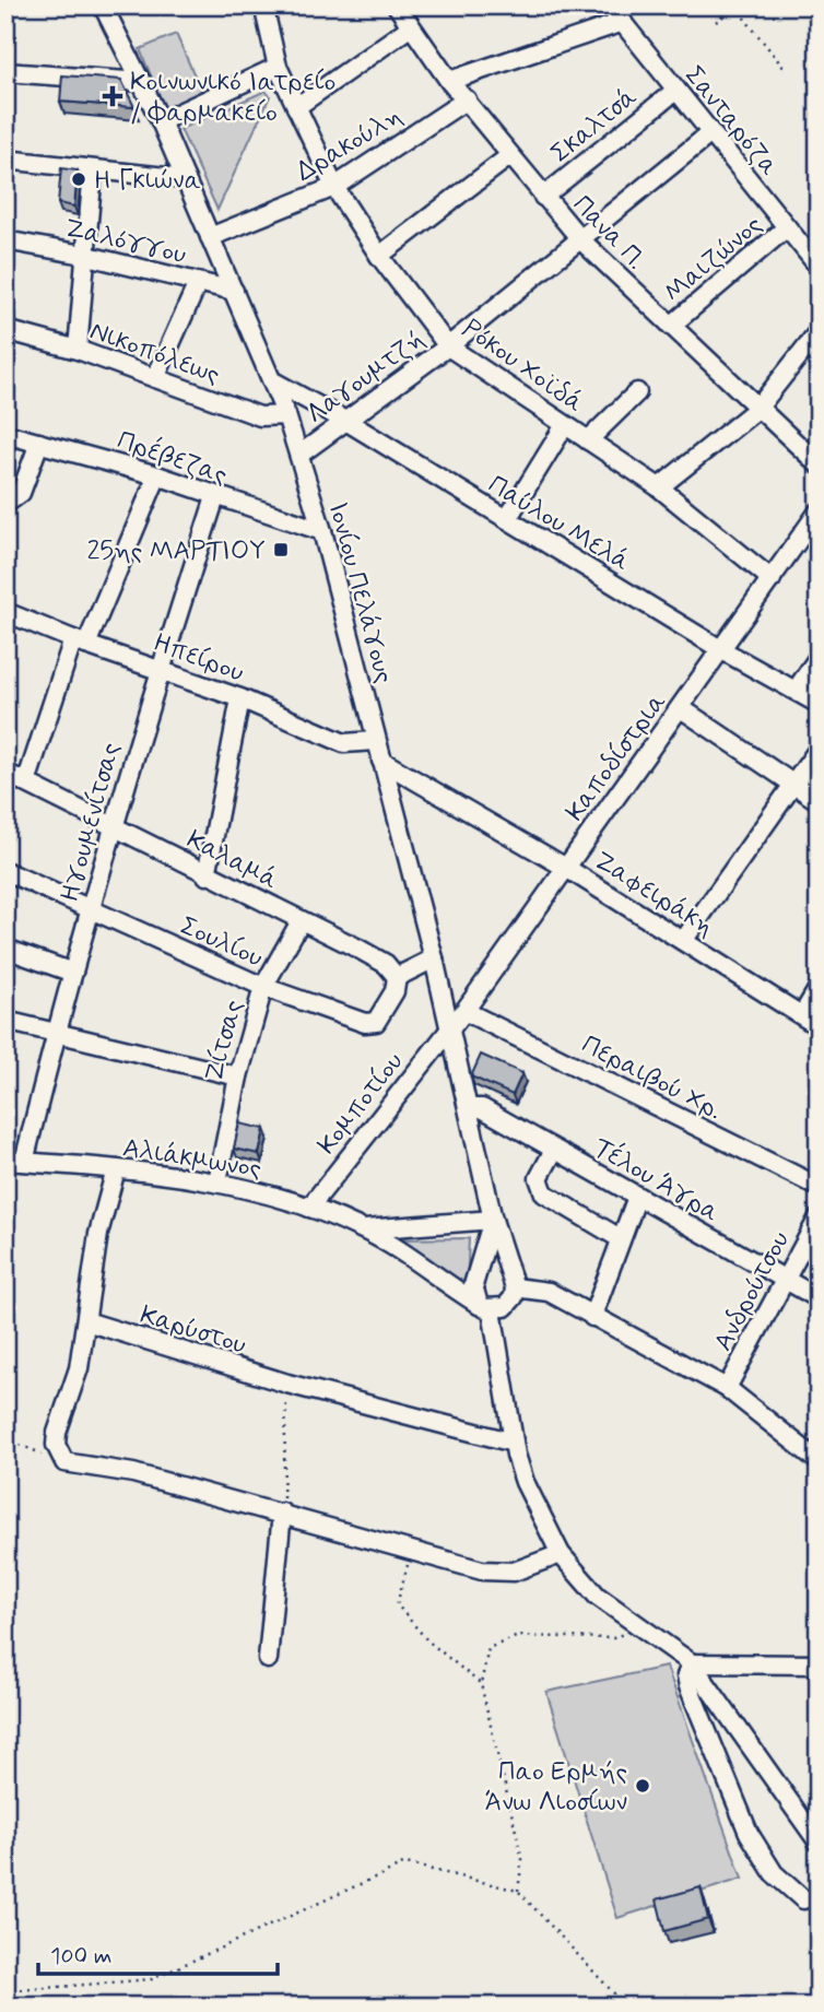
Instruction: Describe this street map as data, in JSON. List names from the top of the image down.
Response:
{
  "streets": {
    "street": [
      "Σανταρόζα",
      "Σκαλτσά",
      "Δρακούλη",
      "Πανα Π.",
      "Ζαλόγγου",
      "Μαιζώνος",
      "Νικοπόλεως",
      "Ρόκου Χοϊδά",
      "Λαγουμτζή",
      "Πρέβεζας",
      "Παύλου Μελά",
      "Ιονίου Πελάγους",
      "Ηπείρου",
      "Καποδίστρια",
      "Ηγουμενίτσας",
      "Καλαμά",
      "Ζαφειράκη",
      "Σουλίου",
      "Ζίτσας",
      "Περαιβού Χρ.",
      "Κομποτίου",
      "Αλιάκμωνος",
      "Τέλου Άγρα",
      "Ανδρούτσου",
      "Καρύστου"
    ]
  },
  "crossings": [
    ["Σανταρόζα", "Σκαλτσά"],
    ["Σανταρόζα", "Μαιζώνος"],
    ["Σανταρόζα", "Λαγουμτζή"],
    ["Σκαλτσά", "Πανα Π."],
    ["Σκαλτσά", "Ρόκου Χοϊδά"],
    ["Δρακούλη", "Πανα Π."],
    ["Δρακούλη", "Ρόκου Χοϊδά"],
    ["Δρακούλη", "Ιονίου Πελάγους"],
    ["Πανα Π.", "Μαιζώνος"],
    ["Πανα Π.", "Λαγουμτζή"],
    ["Ζαλόγγου", "Ιονίου Πελάγους"],
    ["Νικοπόλεως", "Ιονίου Πελάγους"],
    ["Ρόκου Χοϊδά", "Λαγουμτζή"],
    ["Ρόκου Χοϊδά", "Καποδίστρια"],
    ["Λαγουμτζή", "Παύλου Μελά"],
    ["Λαγουμτζή", "Ιονίου Πελάγους"],
    ["Πρέβεζας", "Ιονίου Πελάγους"],
    ["Πρέβεζας", "Ηγουμενίτσας"],
    ["Παύλου Μελά", "Ιονίου Πελάγους"],
    ["Παύλου Μελά", "Καποδίστρια"],
    ["Ιονίου Πελάγους", "Ηπείρου"],
    ["Ιονίου Πελάγους", "Καποδίστρια"],
    ["Ιονίου Πελάγους", "Ζαφειράκη"],
    ["Ιονίου Πελάγους", "Κομποτίου"],
    ["Ιονίου Πελάγους", "Αλιάκμωνος"],
    ["Ιονίου Πελάγους", "Τέλου Άγρα"],
    ["Ηπείρου", "Ηγουμενίτσας"],
    ["Καποδίστρια", "Ζαφειράκη"],
    ["Καποδίστρια", "Περαιβού Χρ."],
    ["Καποδίστρια", "Κομποτίου"],
    ["Ηγουμενίτσας", "Καλαμά"],
    ["Ηγουμενίτσας", "Σουλίου"],
    ["Ηγουμενίτσας", "Αλιάκμωνος"],
    ["Καλαμά", "Σουλίου"],
    ["Καλαμά", "Ζίτσας"],
    ["Σουλίου", "Ζίτσας"],
    ["Ζίτσας", "Αλιάκμωνος"],
    ["Κομποτίου", "Αλιάκμωνος"],
    ["Τέλου Άγρα", "Ανδρούτσου"]
  ],
  "places": {
    "health": ["Κοινωνικό Ιατρείο / Φαρμακείο"],
    "other": ["Η Γκιώνα", "Παο Ερμής Άνω Λιοσίων"],
    "transit": ["25ης ΜΑΡΤΙΟΥ"]
  },
  "scale_bar": "100 m"
}
